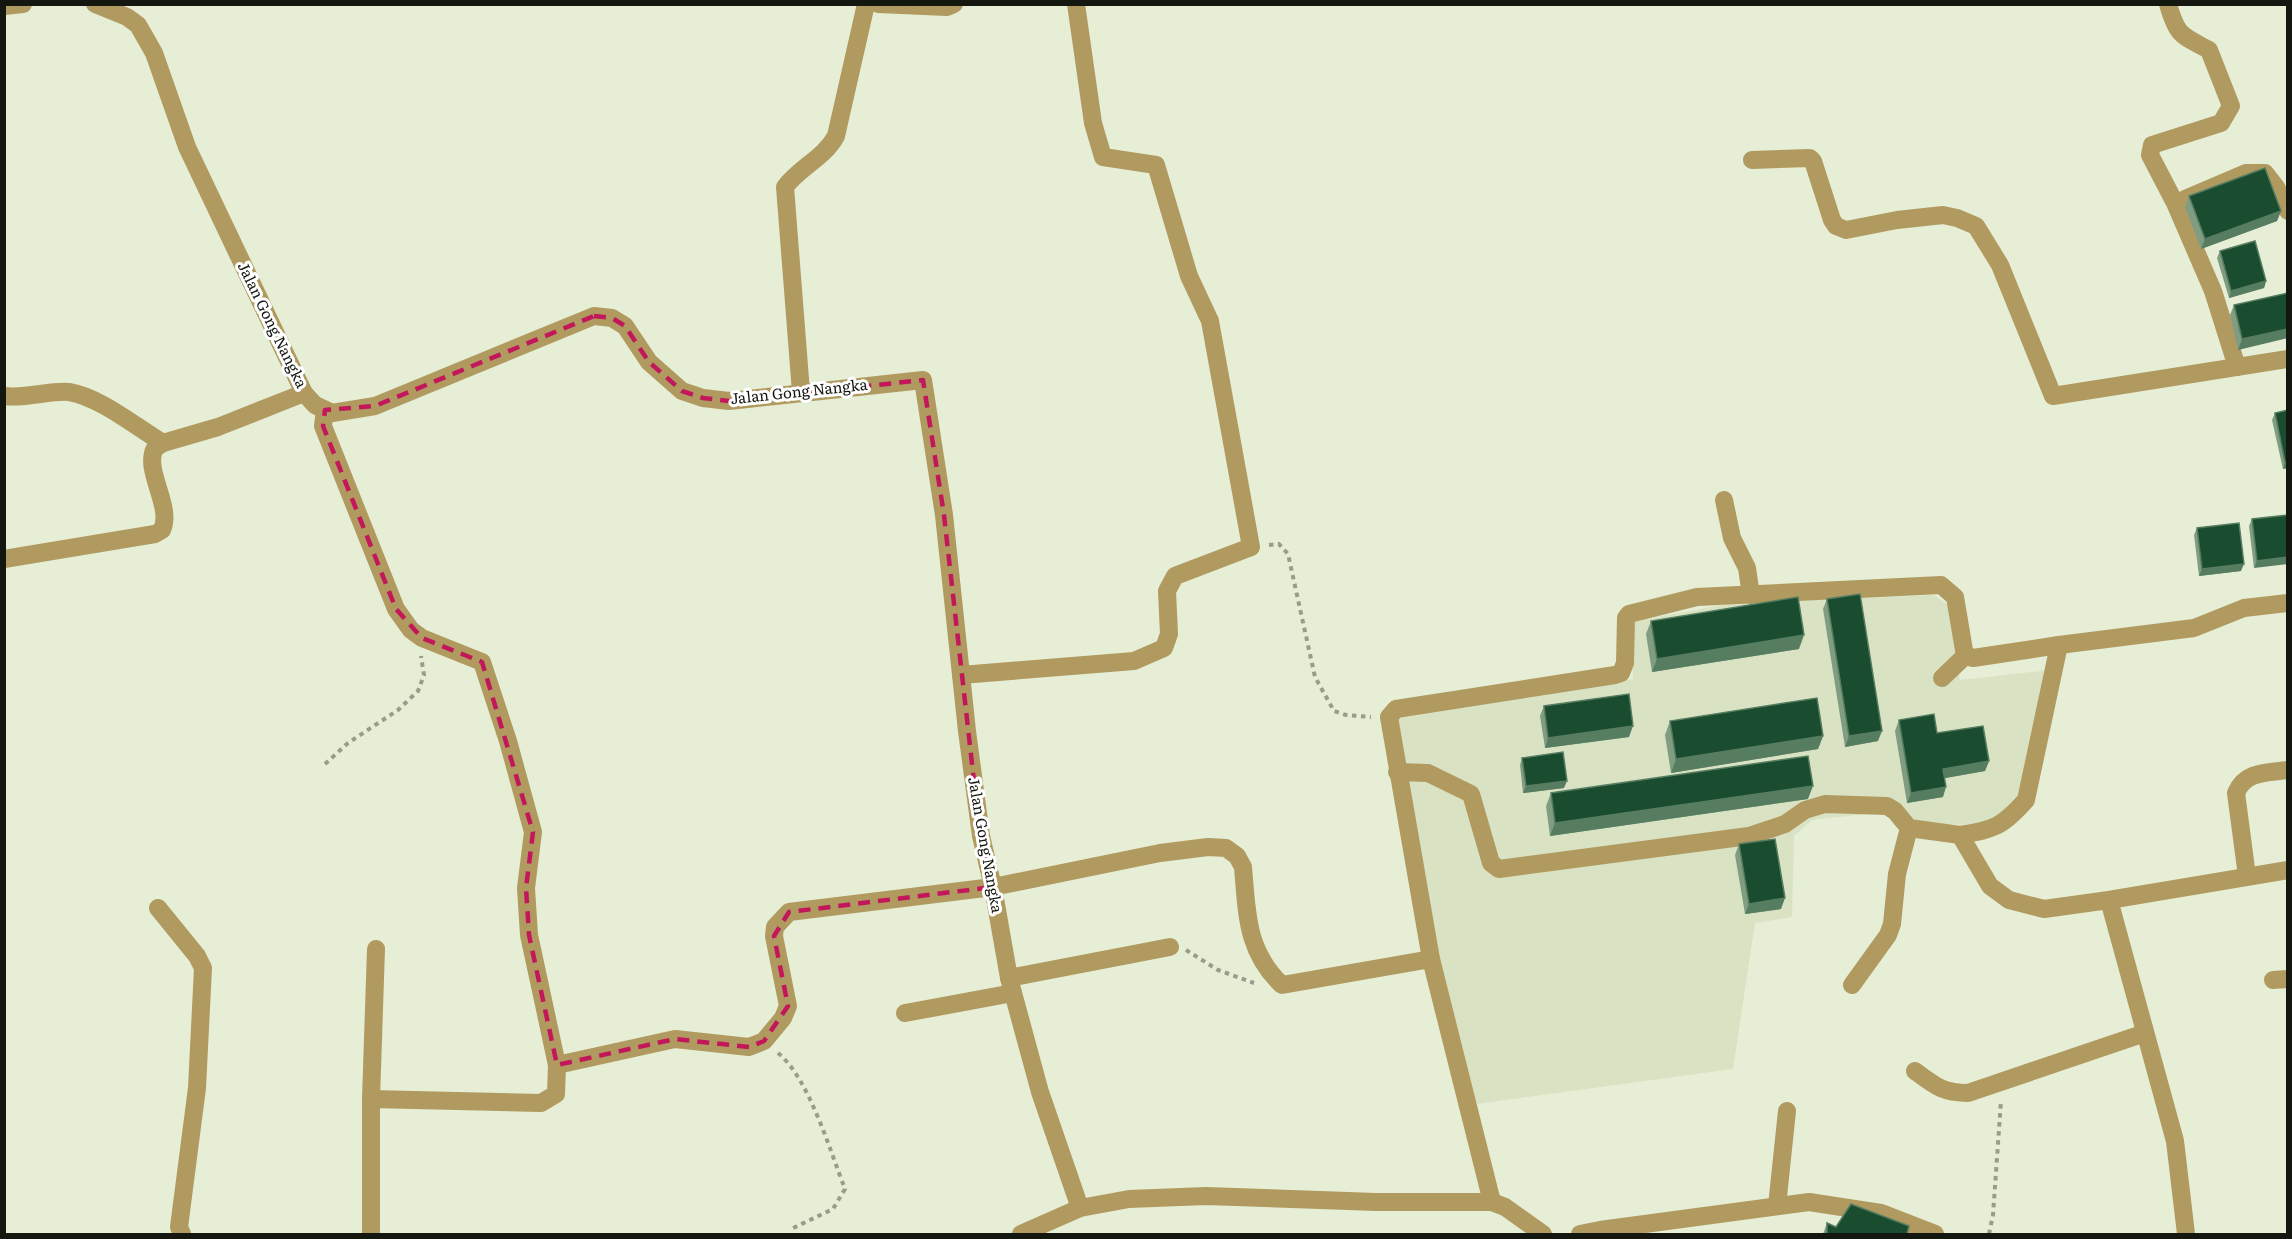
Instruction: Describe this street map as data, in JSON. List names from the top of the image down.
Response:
{
  "streets": {
    "street": ["Jalan Gong Nangka"]
  }
}
